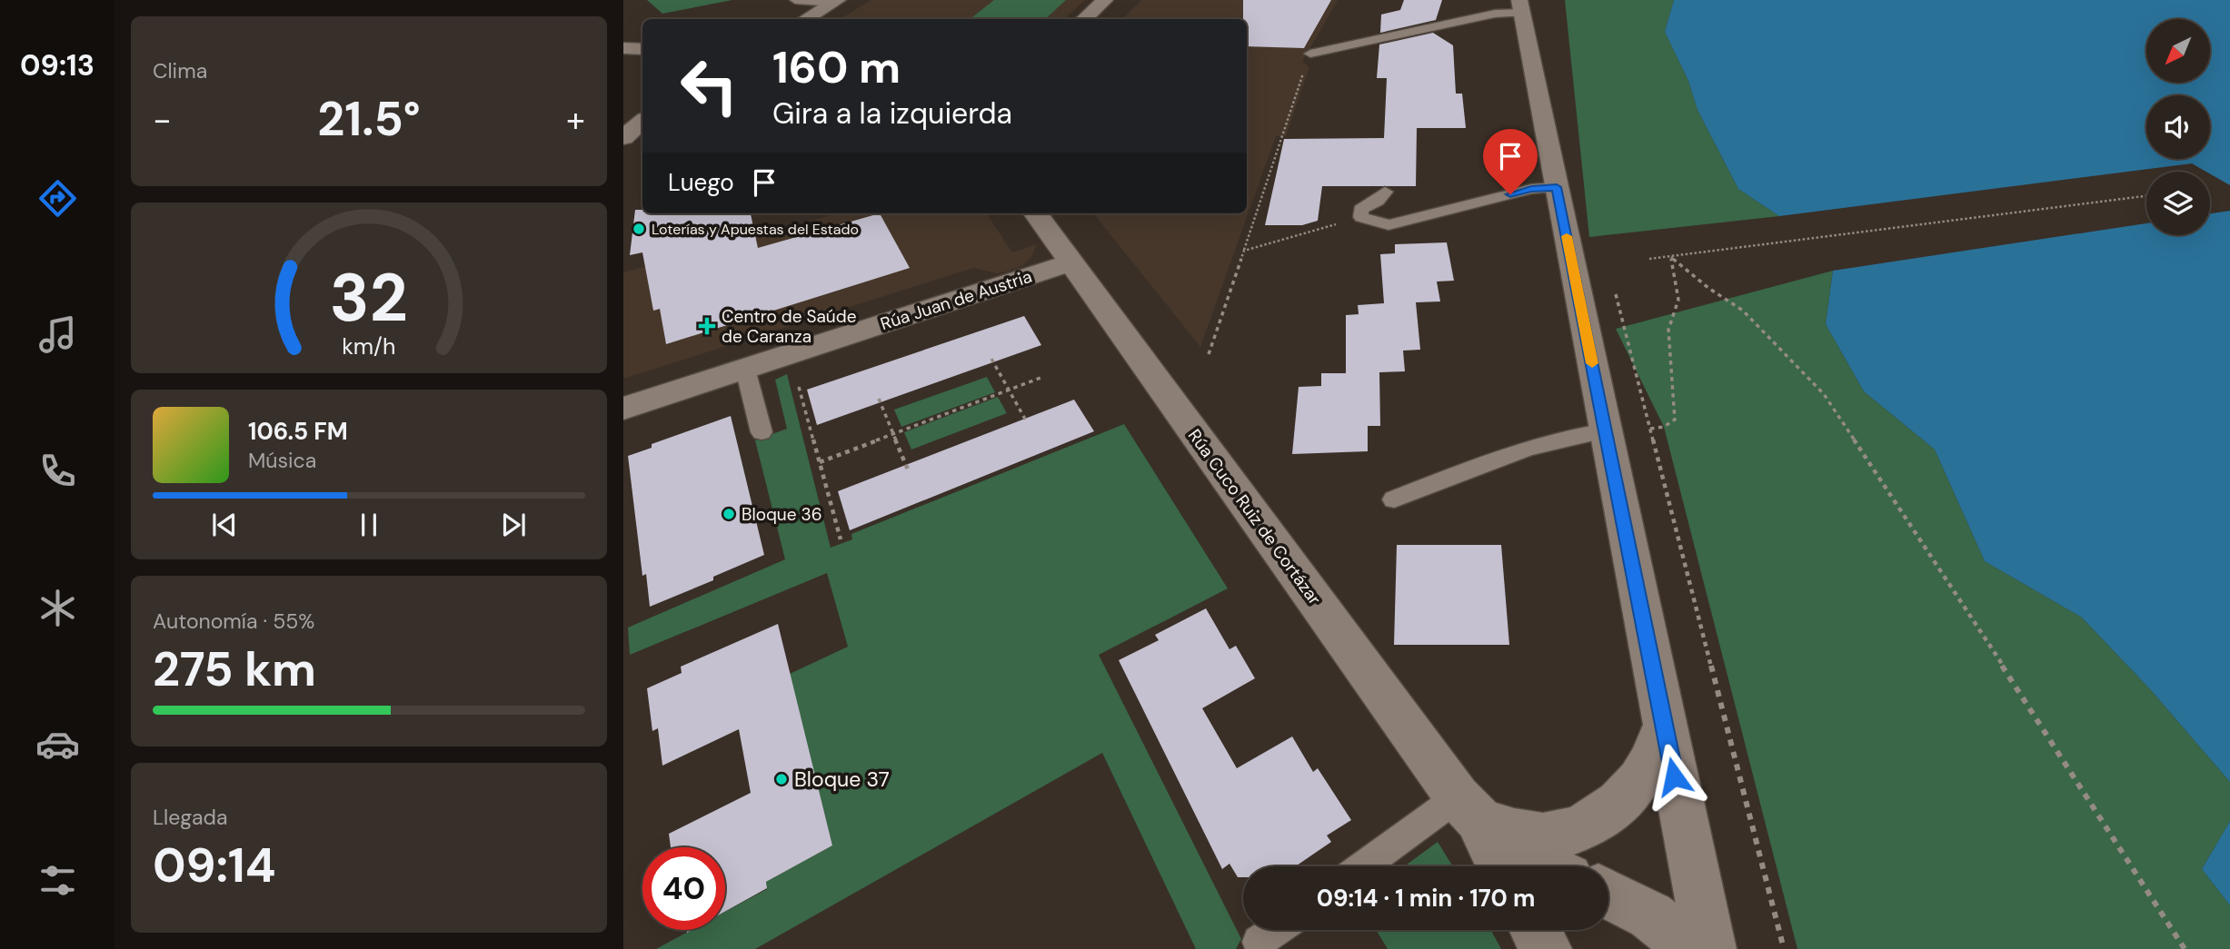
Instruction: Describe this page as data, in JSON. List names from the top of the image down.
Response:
{
  "streets": {
    "street": ["Rúa Juan de Austria", "Rúa Cuco Ruiz de Cortázar"]
  },
  "crossings": [
    ["Rúa Juan de Austria", "Rúa Cuco Ruiz de Cortázar"]
  ],
  "places": {
    "other": ["Loterías y Apuestas del Estado", "Bloque 36", "Bloque 37"],
    "health": ["Centro de Saúde de Caranza"]
  },
  "north": "bottom left",
  "page": {
    "tabs": "09:13",
    "tile": [
      "Clima",
      ["Autonomía · 55%", "275 km"],
      ["Llegada", "09:14"]
    ],
    "turn": ["160 m", "Gira a la izquierda"],
    "heat": ["−", "21.5°", "+"],
    "then": "Luego",
    "song": ["106.5 FM", "Música"],
    "limit": "40",
    "trip": "09:14 · 1 min · 170 m",
    "gauge": ["32", "km/h"]
  }
}
